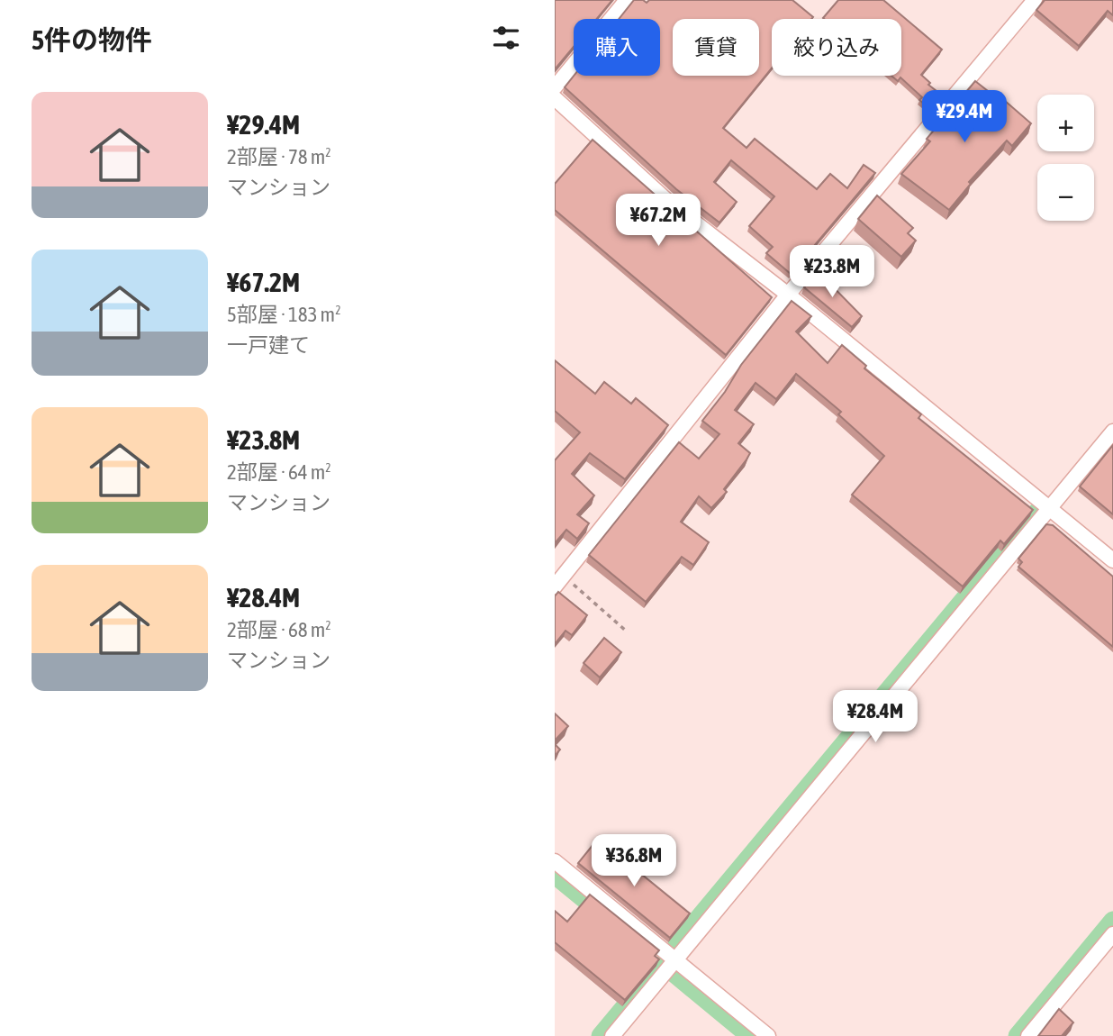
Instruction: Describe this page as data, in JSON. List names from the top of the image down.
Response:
{
  "page": {
    "heading": "5件の物件",
    "chip": ["購入", "賃貸", "絞り込み"],
    "list": [
      {
        "name": "¥29.4M",
        "note": "2部屋 · 78 m² · マンション"
      },
      {
        "name": "¥67.2M",
        "note": "5部屋 · 183 m² · 一戸建て"
      },
      {
        "name": "¥23.8M",
        "note": "2部屋 · 64 m² · マンション"
      },
      {
        "name": "¥28.4M",
        "note": "2部屋 · 68 m² · マンション"
      }
    ],
    "price": [
      "¥29.4M",
      "¥67.2M",
      "¥23.8M",
      "¥28.4M",
      "¥36.8M"
    ],
    "map_buttons": ["+", "−"]
  }
}
